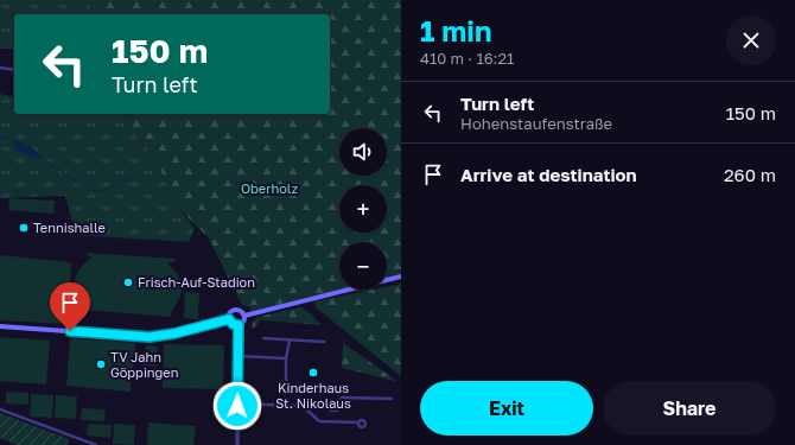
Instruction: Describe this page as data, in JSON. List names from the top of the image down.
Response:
{
  "parks": ["Oberholz"],
  "places": [
    "Tennishalle",
    "Frisch-Auf-Stadion",
    "TV Jahn Göppingen",
    "Kinderhaus St. Nikolaus"
  ],
  "page": {
    "heading": ["1 min", "410 m · 16:21"],
    "turn": ["150 m", "Turn left"],
    "list": [
      {
        "name": "Turn left",
        "note": "Hohenstaufenstraße",
        "value": "150 m"
      },
      {
        "name": "Arrive at destination",
        "value": "260 m"
      }
    ],
    "map_buttons": ["+", "−"],
    "buttons": ["Exit", "Share"]
  }
}
